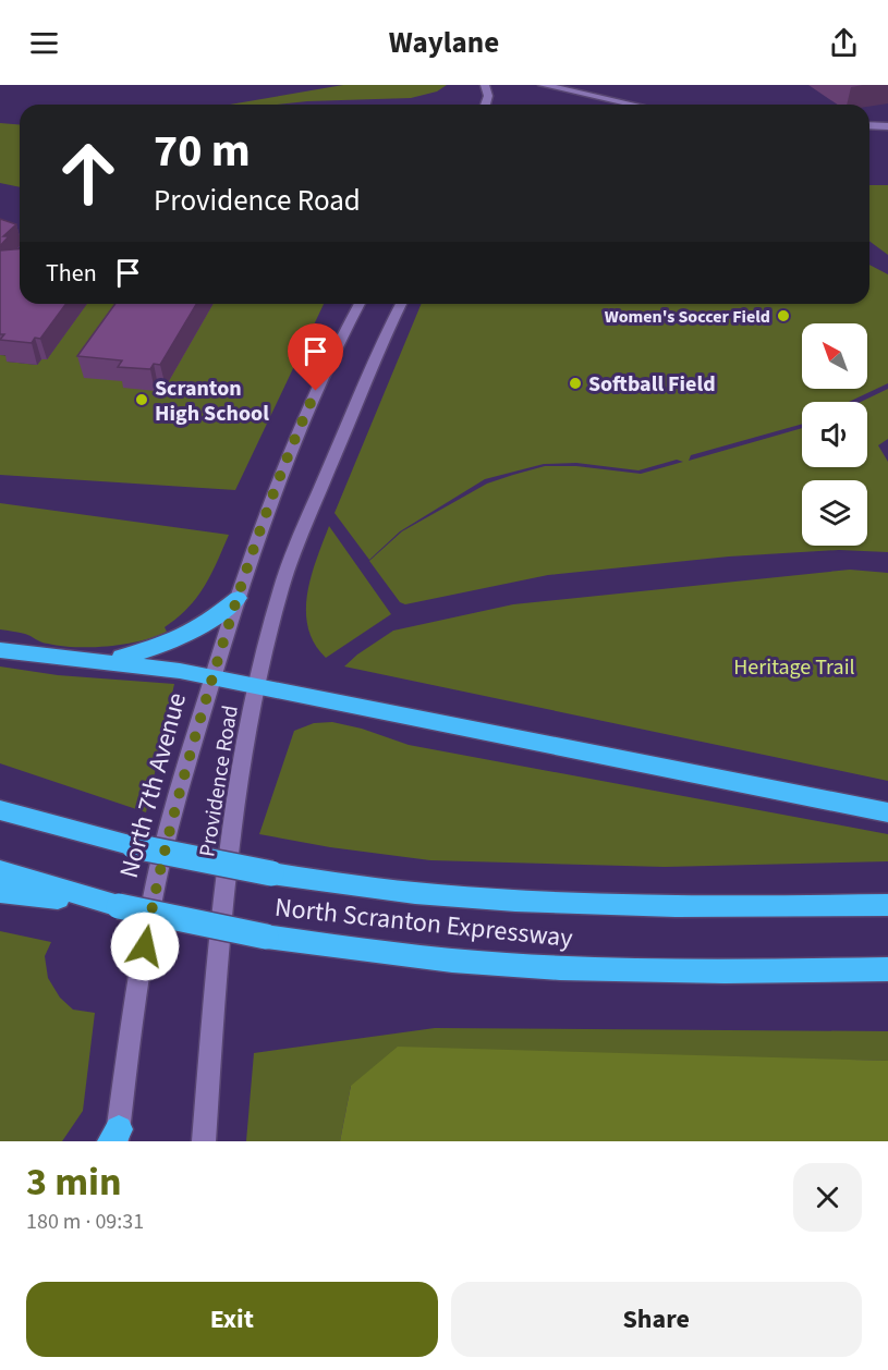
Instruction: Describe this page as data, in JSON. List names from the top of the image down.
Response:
{
  "streets": {
    "highway": ["North Scranton Expressway"],
    "main road": ["Providence Road", "North 7th Avenue"]
  },
  "crossings": [
    ["Providence Road", "North 7th Avenue"]
  ],
  "parks": ["Heritage Trail"],
  "places": ["Women's Soccer Field", "Softball Field", "Scranton High School"],
  "north": "top left",
  "page": {
    "header": "Waylane",
    "turn": ["70 m", "Providence Road"],
    "then": "Then",
    "heading": ["3 min", "180 m · 09:31"],
    "buttons": ["Exit", "Share"]
  }
}
